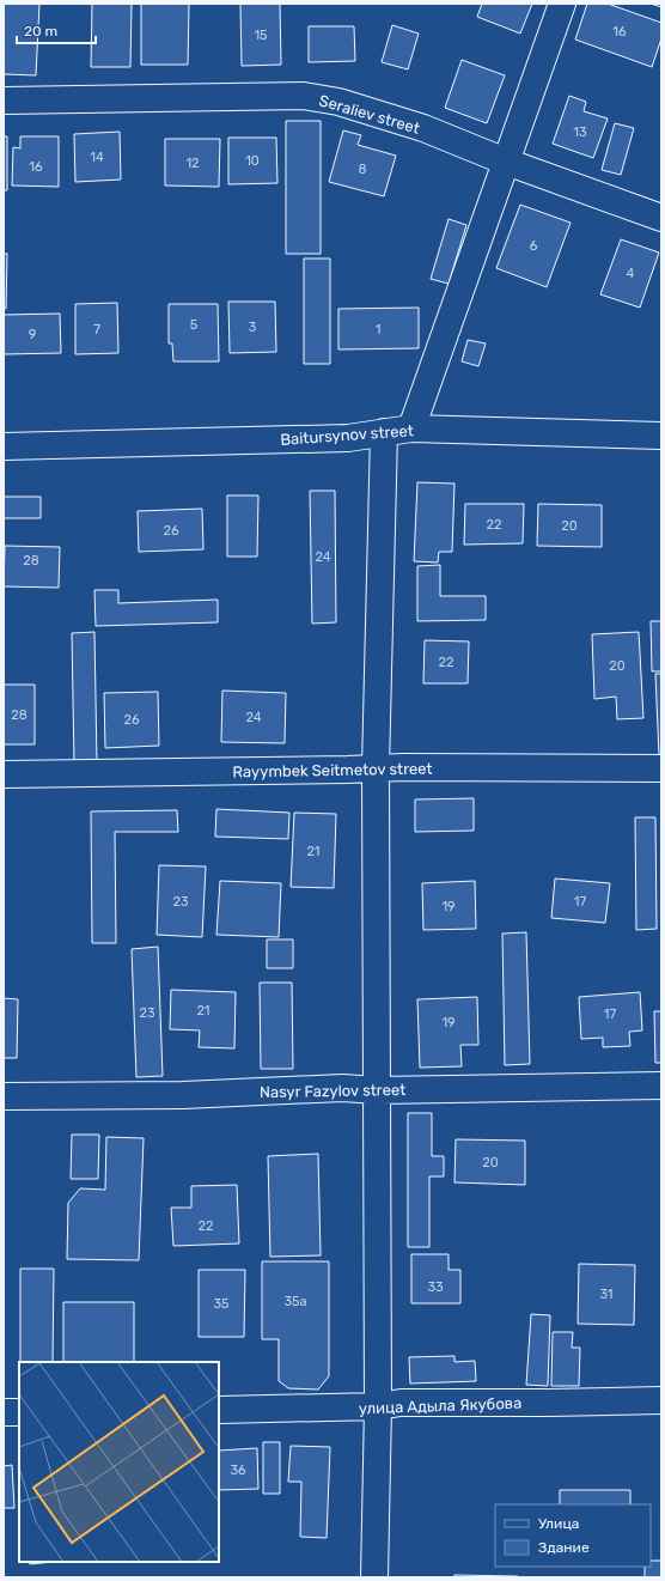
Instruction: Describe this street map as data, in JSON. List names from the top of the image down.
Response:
{
  "streets": {
    "street": [
      "Seraliev street",
      "Baitursynov street",
      "Rayymbek Seitmetov street",
      "Nasyr Fazylov street",
      "улица Адыла Якубова"
    ]
  },
  "house_numbers": [
    "16",
    "15",
    "13",
    "14",
    "10",
    "12",
    "16",
    "8",
    "6",
    "4",
    "5",
    "3",
    "7",
    "1",
    "9",
    "22",
    "20",
    "26",
    "24",
    "28",
    "22",
    "20",
    "28",
    "24",
    "26",
    "21",
    "23",
    "17",
    "19",
    "21",
    "23",
    "17",
    "19",
    "20",
    "22",
    "33",
    "31",
    "35а",
    "35",
    "36"
  ],
  "legend": ["Улица", "Здание"],
  "scale_bar": "20 m"
}
